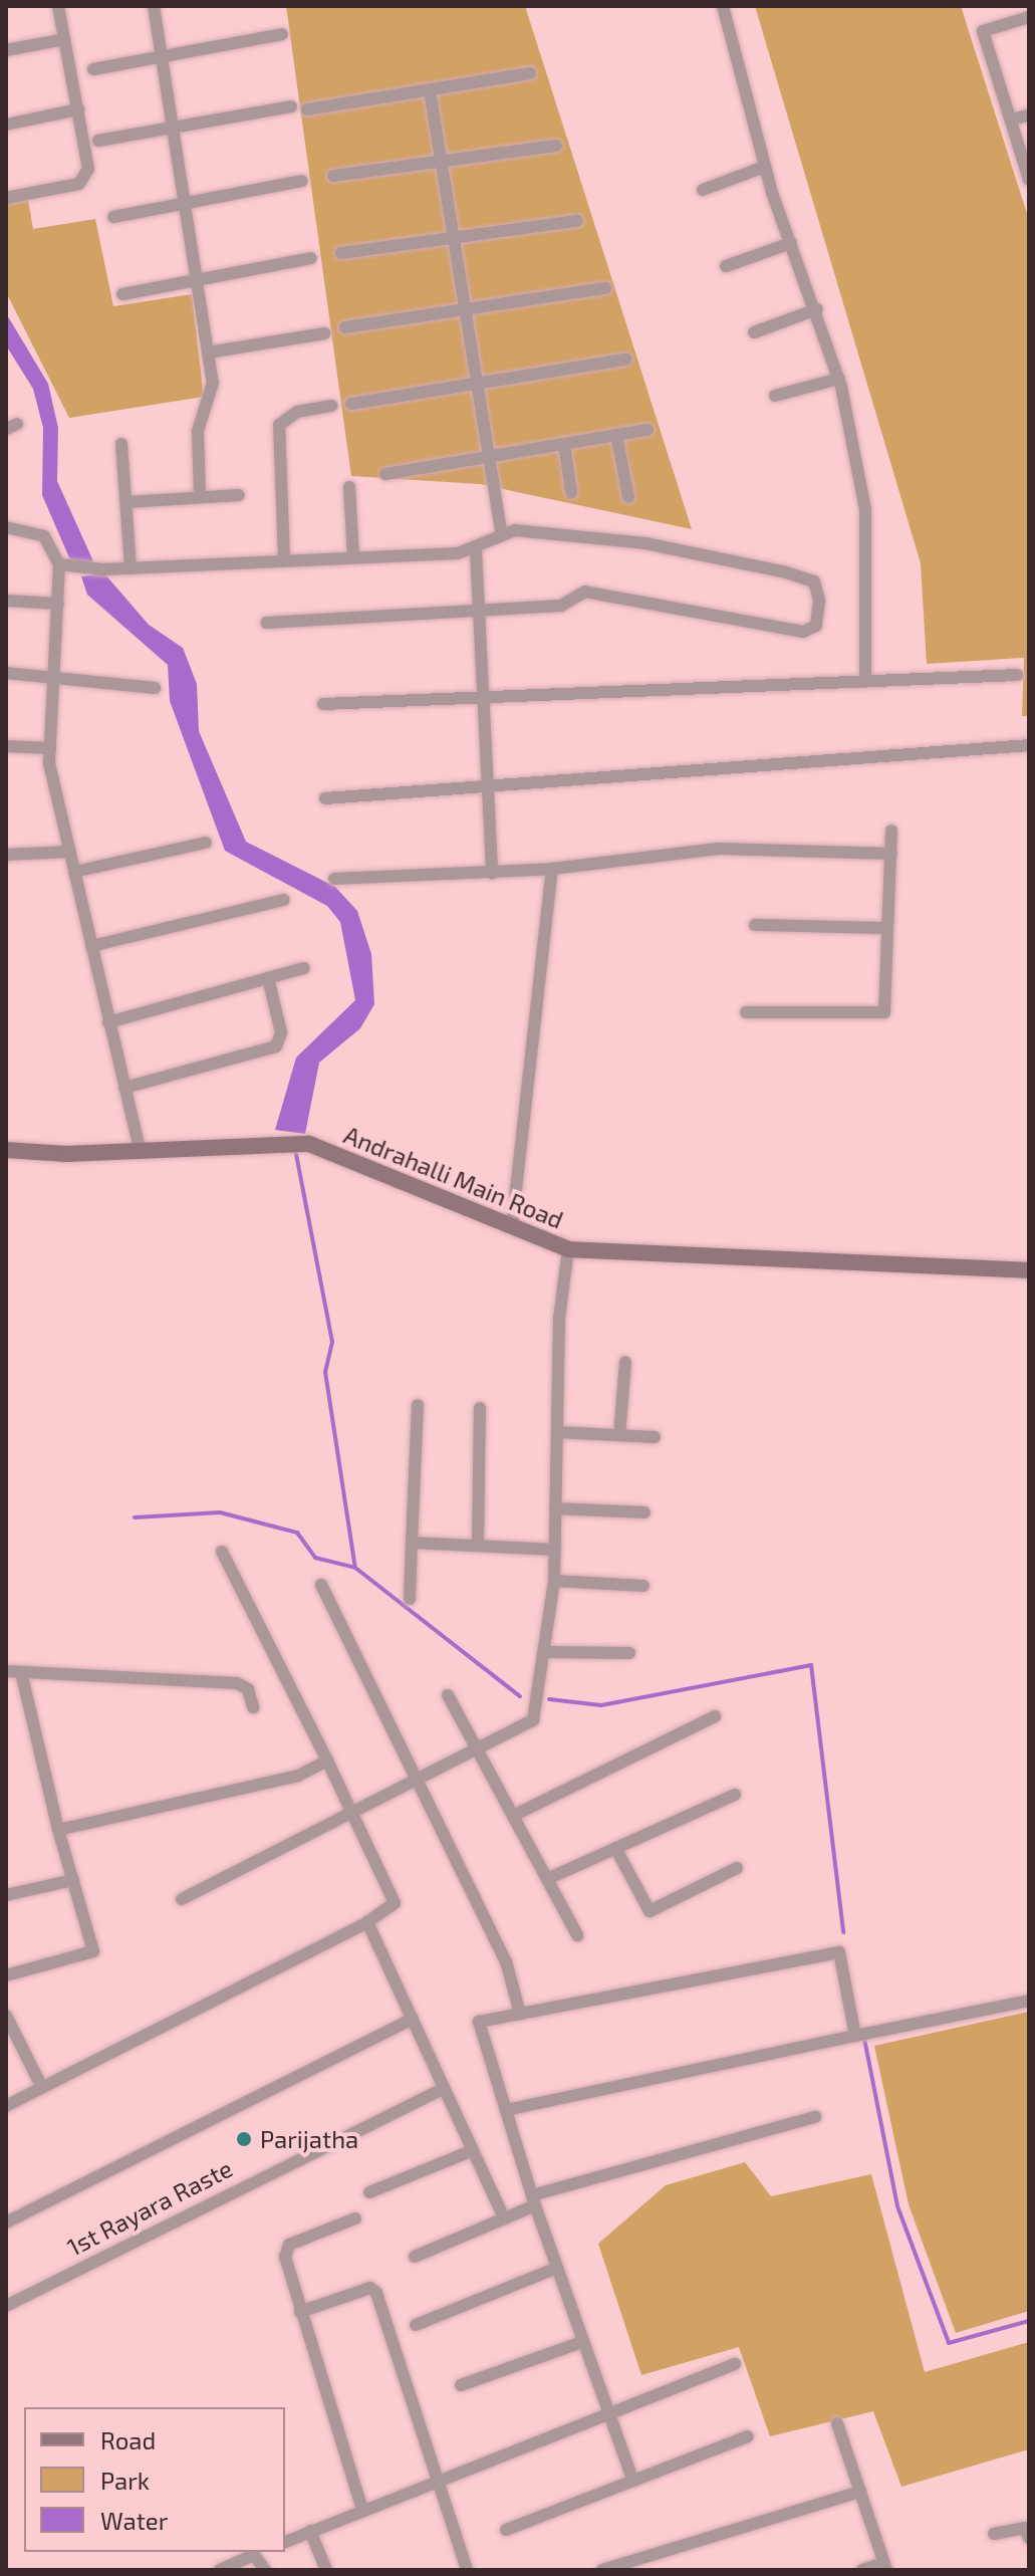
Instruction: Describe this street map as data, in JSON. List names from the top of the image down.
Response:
{
  "streets": {
    "main road": ["Andrahalli Main Road"],
    "street": ["1st Rayara Raste"]
  },
  "places": ["Parijatha"],
  "legend": ["Road", "Park", "Water"]
}
